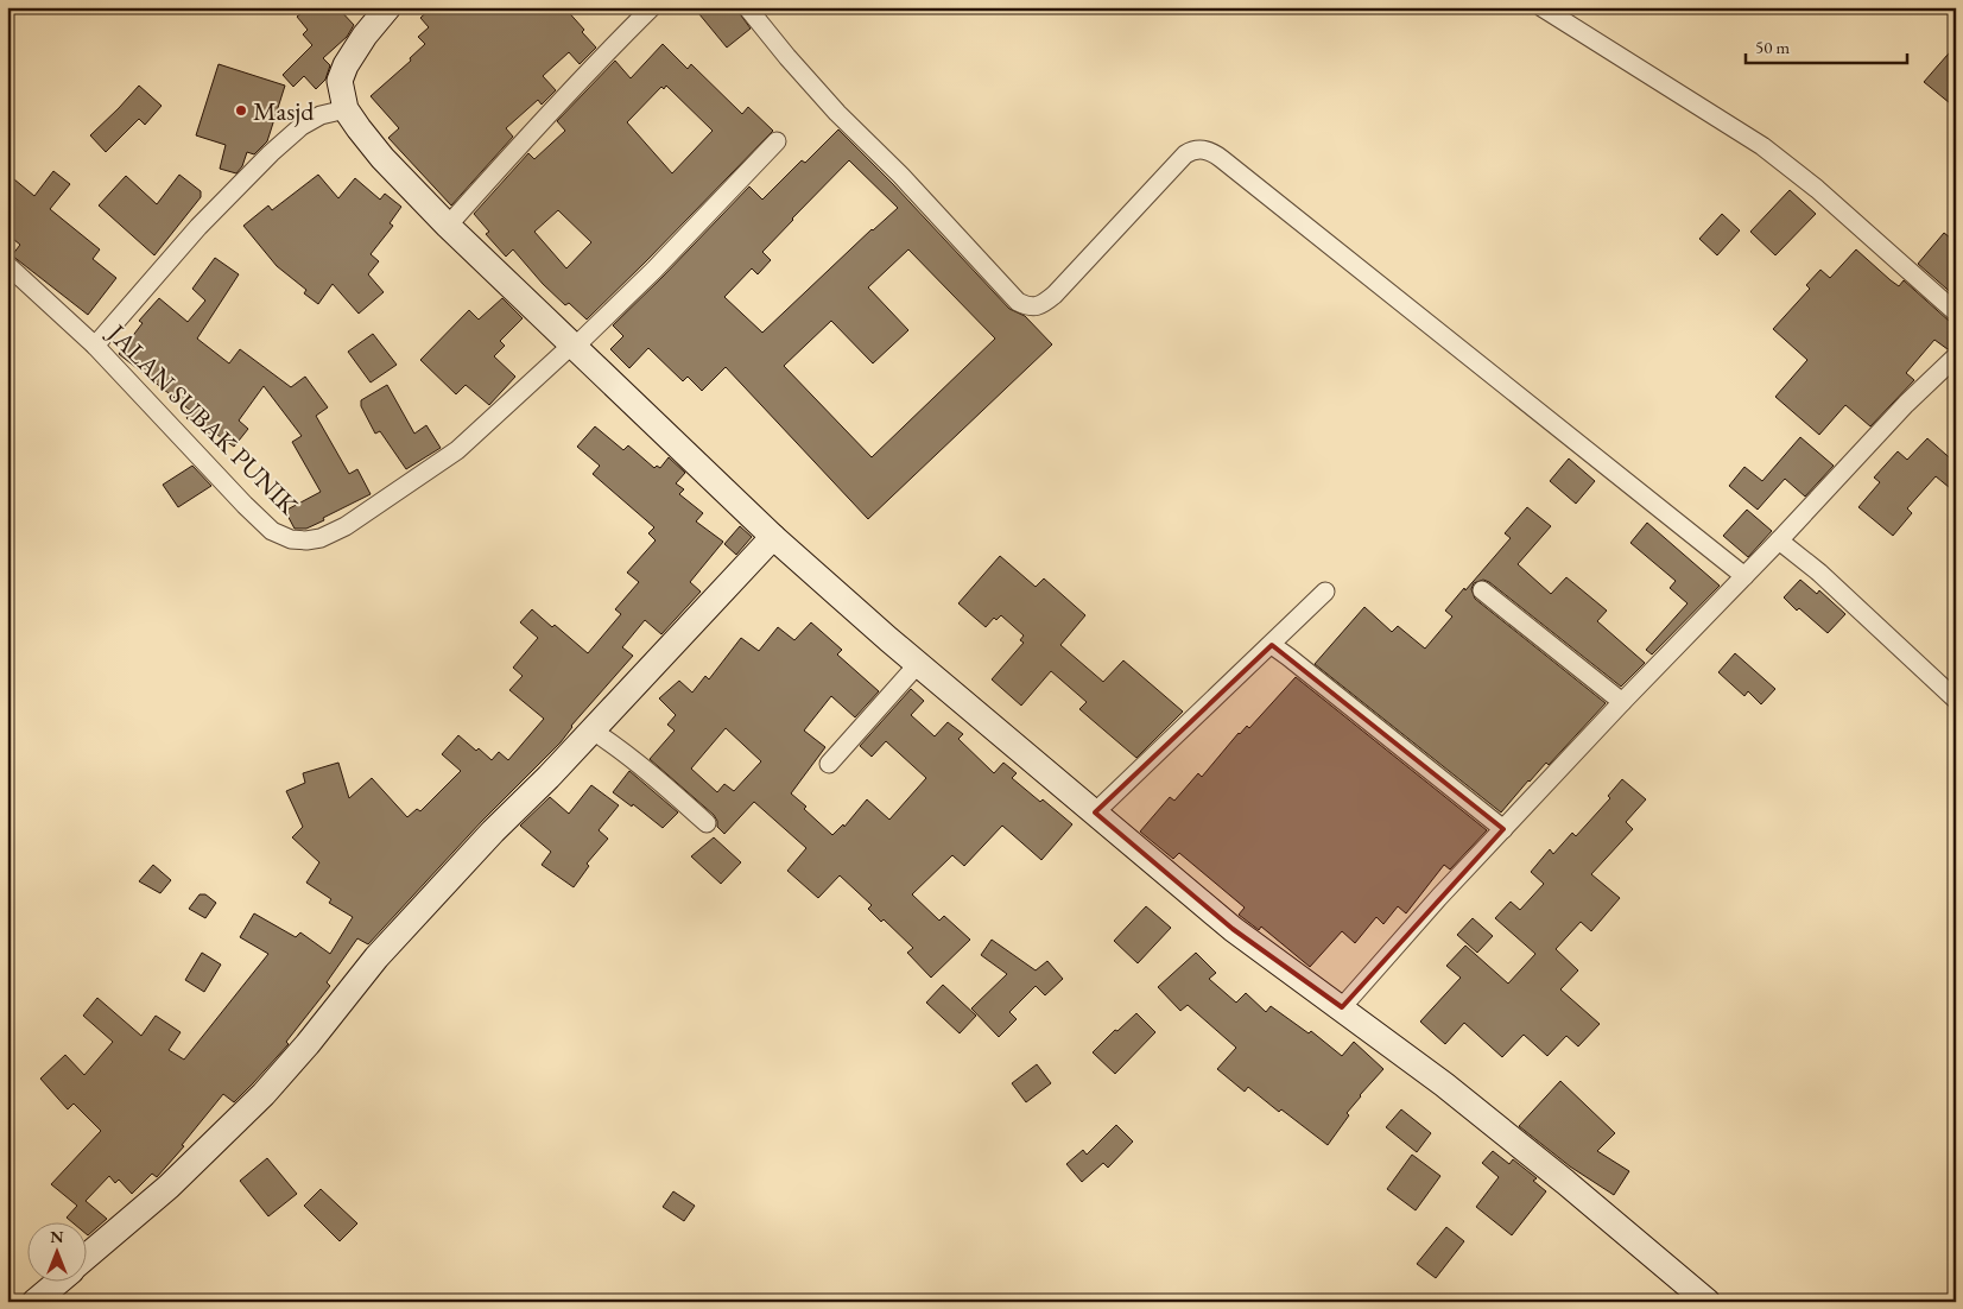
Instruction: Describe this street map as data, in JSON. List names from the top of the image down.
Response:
{
  "streets": {
    "street": ["JALAN SUBAK PUNIK"]
  },
  "places": ["Masjd"],
  "scale_bar": "50 m",
  "north": "top"
}
